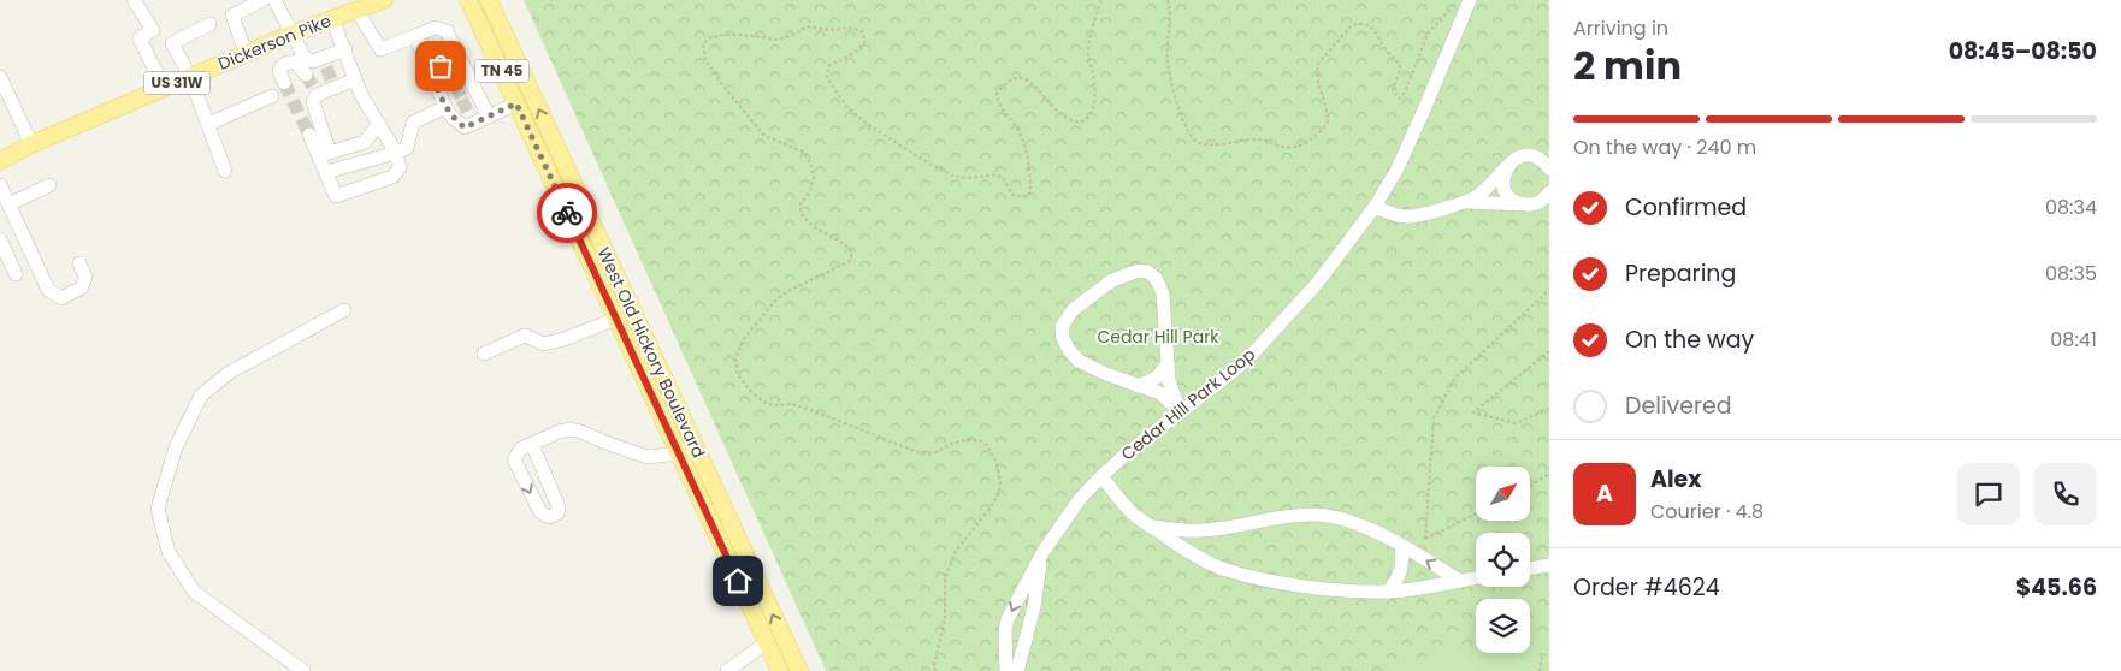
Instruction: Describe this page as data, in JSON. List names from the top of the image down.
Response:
{
  "streets": {
    "main road": [
      "Dickerson Pike",
      "TN 45",
      "US 31W",
      "West Old Hickory Boulevard"
    ],
    "street": ["Cedar Hill Park Loop"]
  },
  "parks": ["Cedar Hill Park"],
  "north": "top right",
  "page": {
    "heading": ["2 min", "Arriving in", "08:45–08:50"],
    "panel": [
      "Alex",
      "Courier · 4.8",
      "Order #4624",
      "$45.66"
    ],
    "bar": "On the way · 240 m",
    "list": [
      ["Confirmed", "08:34"],
      ["Preparing", "08:35"],
      ["On the way", "08:41"],
      "Delivered"
    ],
    "round": "A"
  }
}
